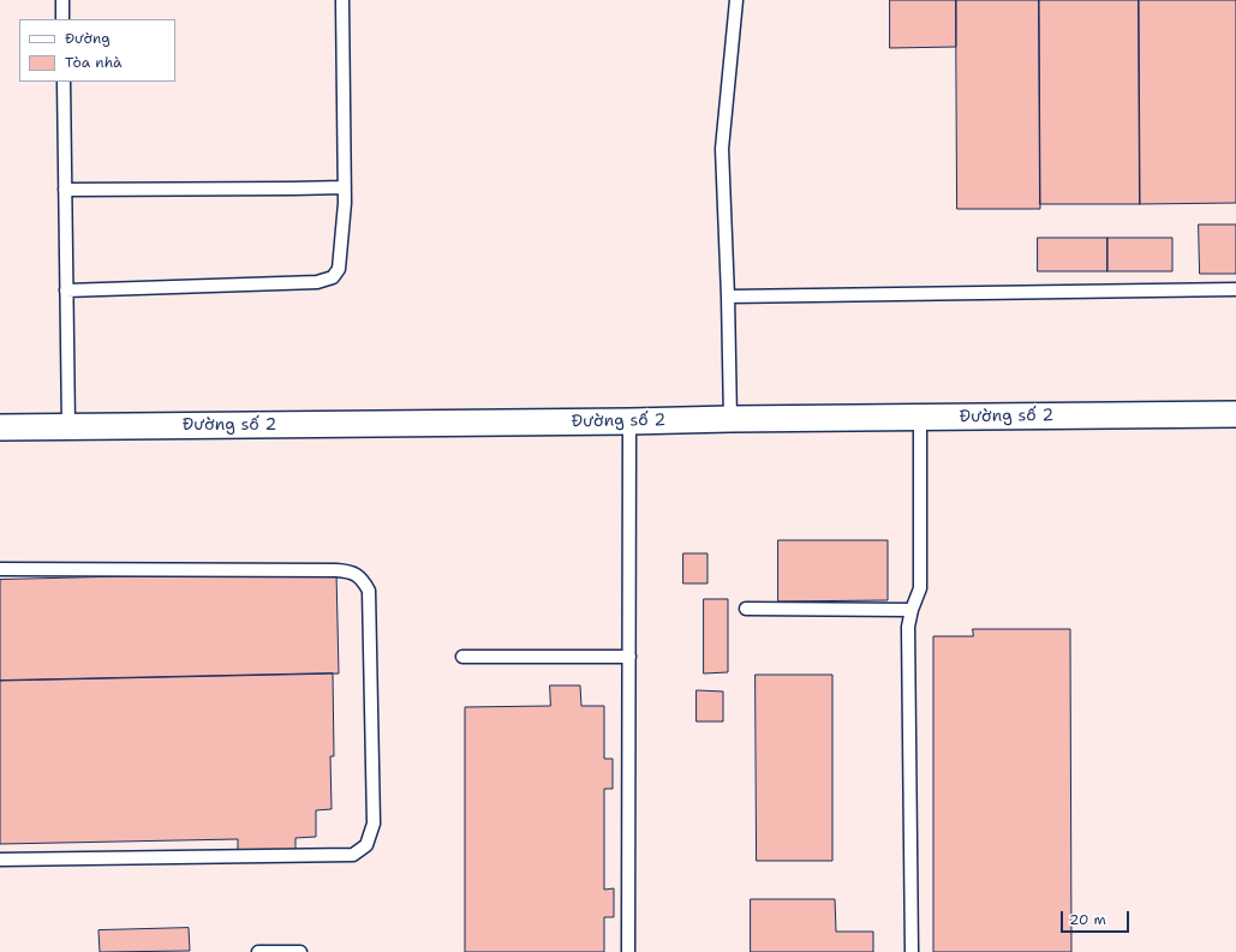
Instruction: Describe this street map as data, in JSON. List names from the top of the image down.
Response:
{
  "streets": {
    "street": ["Đường số 2"]
  },
  "legend": ["Đường", "Tòa nhà"],
  "scale_bar": "20 m"
}
